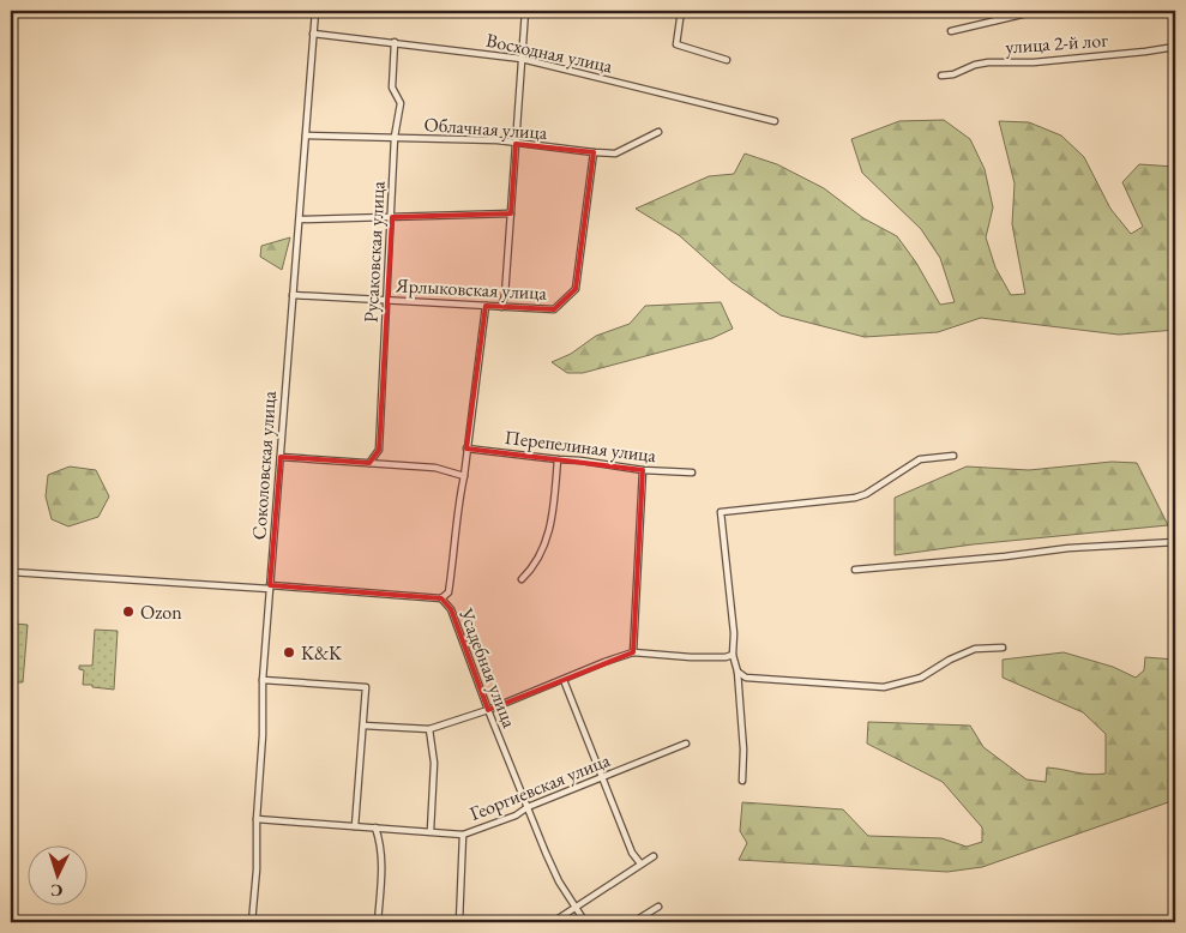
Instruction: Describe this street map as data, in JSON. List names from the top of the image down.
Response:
{
  "streets": {
    "street": [
      "улица 2-й лог",
      "Восходная улица",
      "Облачная улица",
      "Русаковская улица",
      "Ярлыковская улица",
      "Перепелиная улица",
      "Соколовская улица",
      "Усадебная улица",
      "Георгиевская улица"
    ]
  },
  "crossings": [
    ["Восходная улица", "Русаковская улица"],
    ["Восходная улица", "Соколовская улица"],
    ["Облачная улица", "Русаковская улица"],
    ["Облачная улица", "Ярлыковская улица"],
    ["Облачная улица", "Соколовская улица"],
    ["Русаковская улица", "Ярлыковская улица"],
    ["Ярлыковская улица", "Соколовская улица"],
    ["Ярлыковская улица", "Усадебная улица"],
    ["Перепелиная улица", "Усадебная улица"],
    ["Соколовская улица", "Георгиевская улица"],
    ["Усадебная улица", "Георгиевская улица"]
  ],
  "places": ["Ozon", "K&K"],
  "north": "bottom"
}
